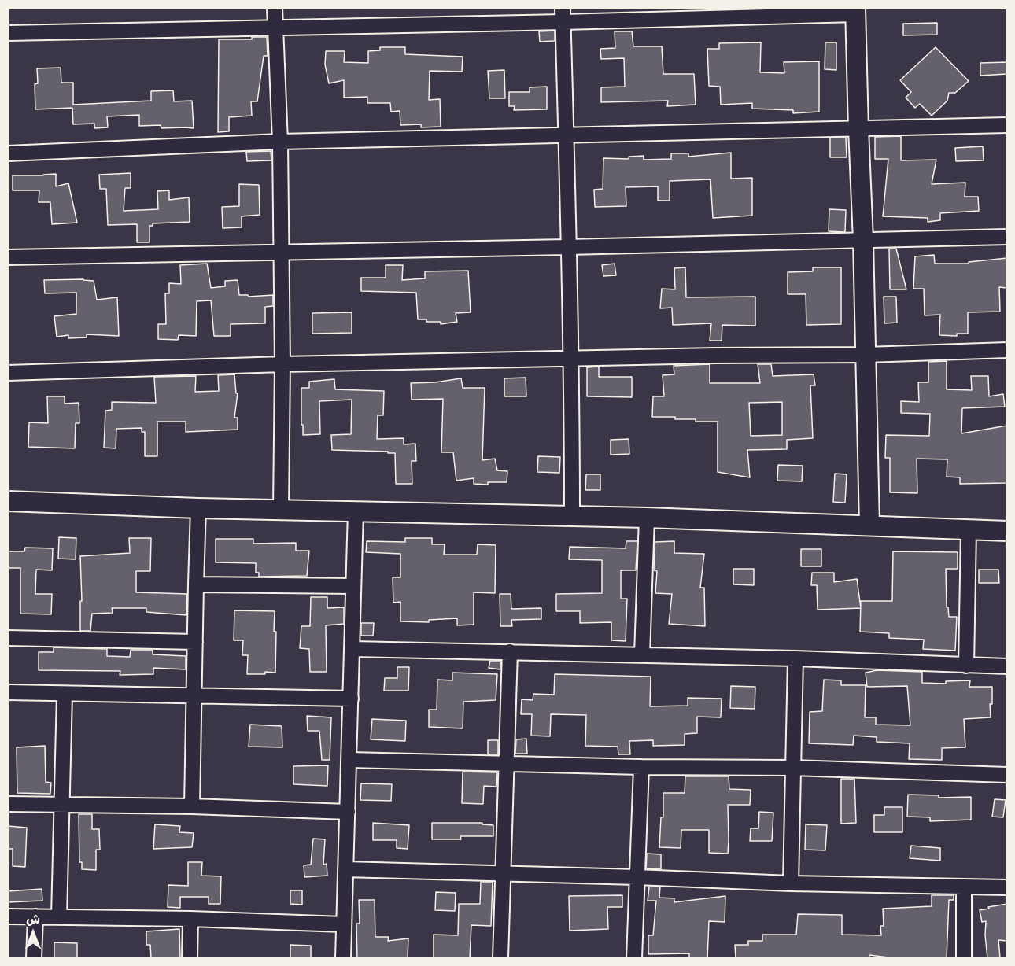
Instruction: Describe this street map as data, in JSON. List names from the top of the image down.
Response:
{
  "north": "top"
}
